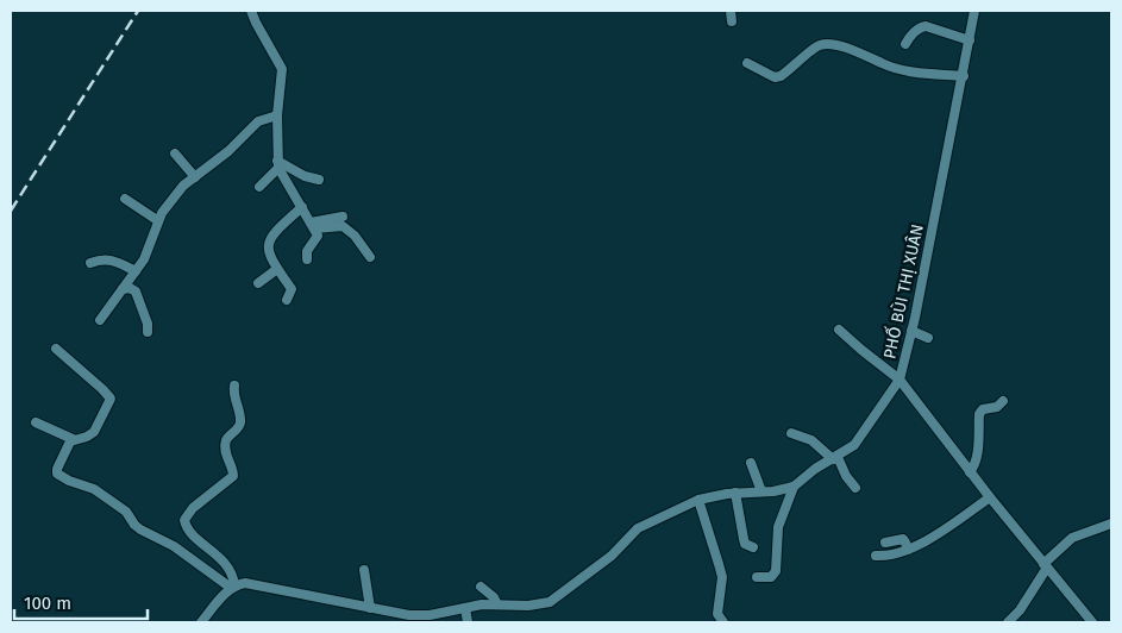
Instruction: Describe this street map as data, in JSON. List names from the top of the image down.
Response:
{
  "streets": {
    "street": ["PHỐ BÙI THỊ XUÂN"]
  },
  "scale_bar": "100 m"
}
